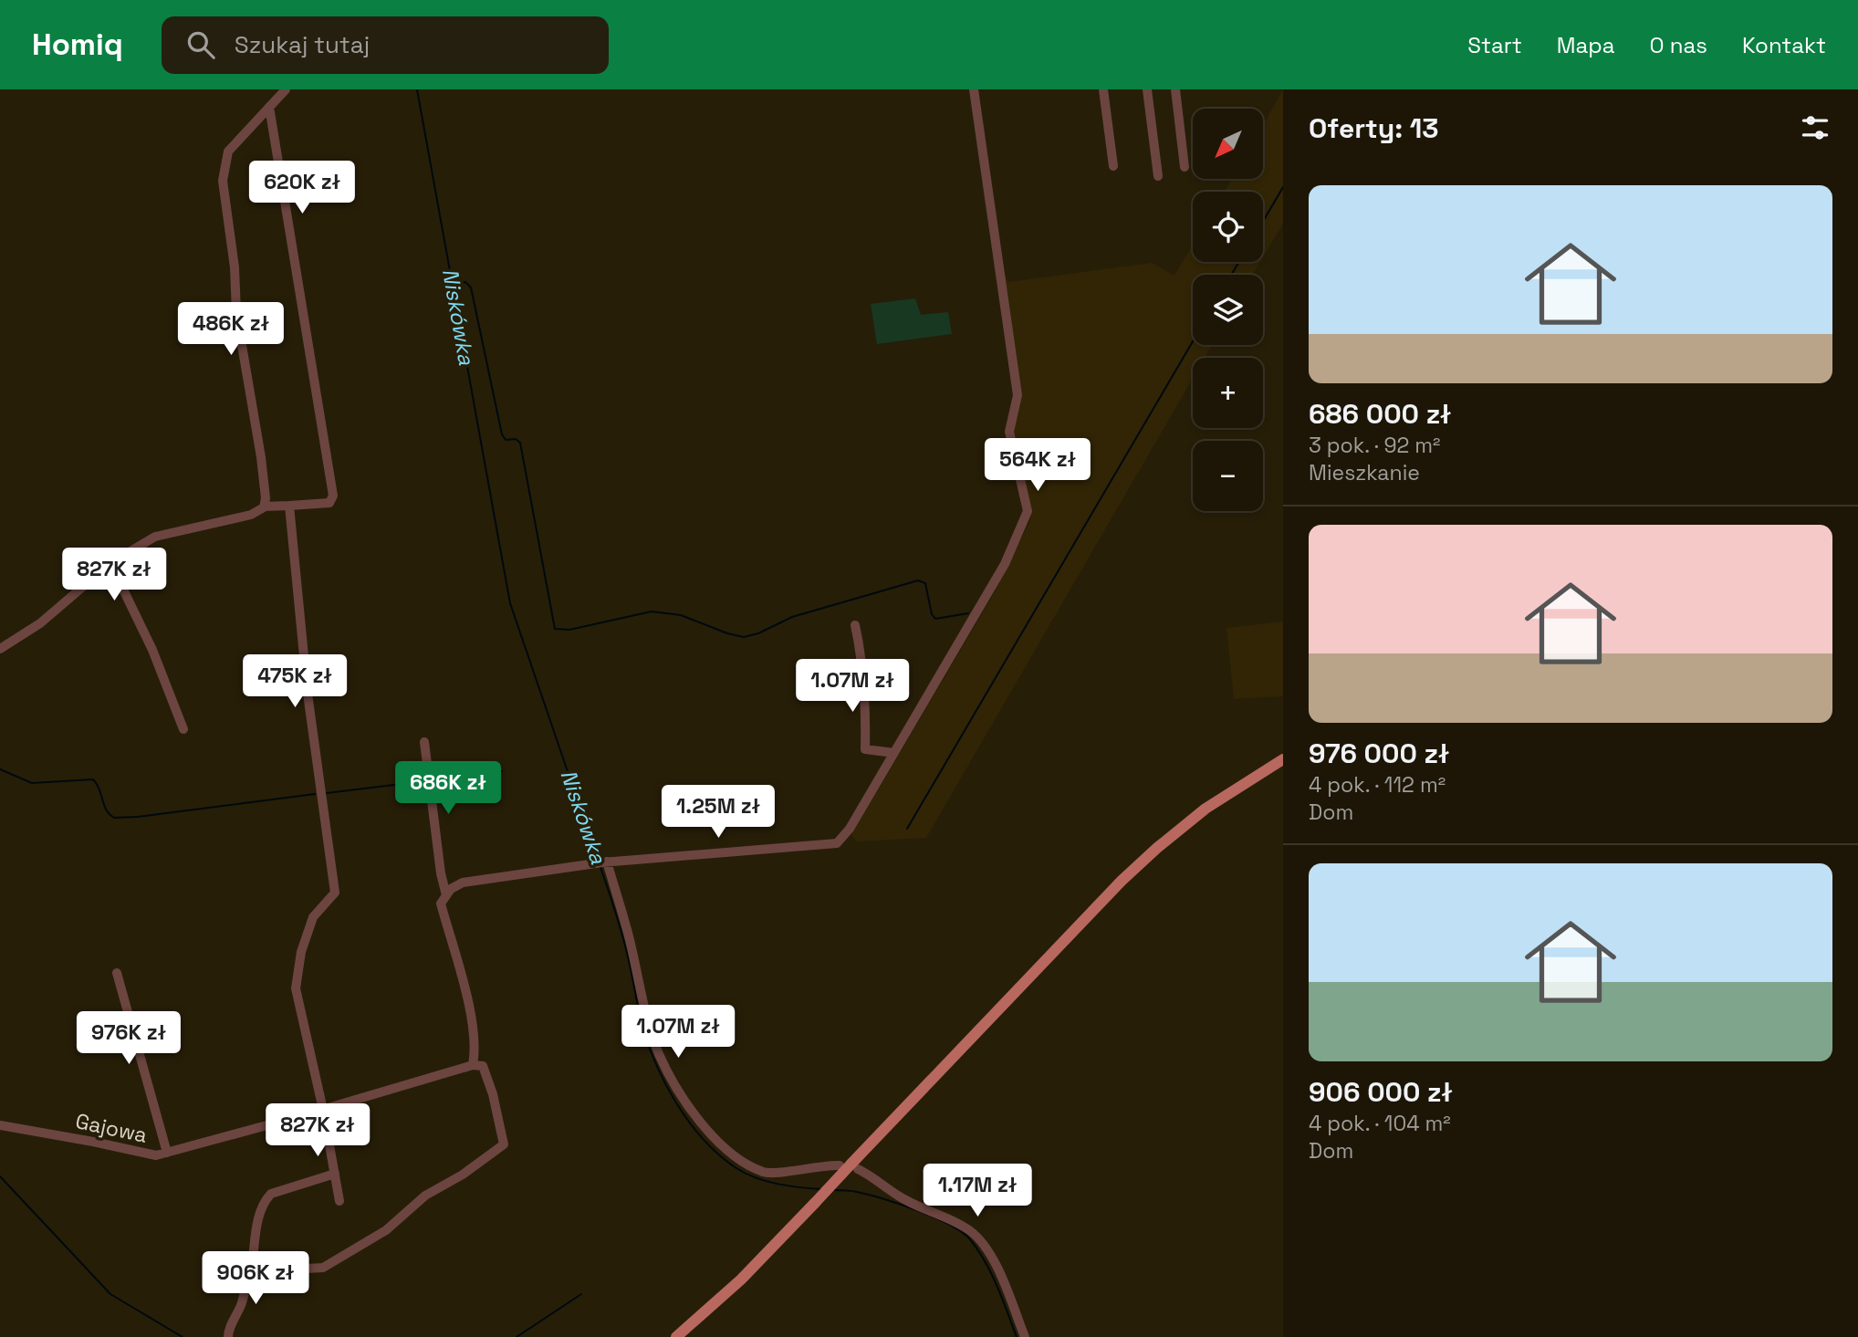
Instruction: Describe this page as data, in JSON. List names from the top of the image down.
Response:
{
  "streets": {
    "street": ["Gajowa"]
  },
  "water": ["Niskówka"],
  "north": "bottom left",
  "page": {
    "header": "Homiq",
    "search": "Szukaj tutaj",
    "nav": [
      "Start",
      "Mapa",
      "O nas",
      "Kontakt"
    ],
    "heading": "Oferty: 13",
    "map_buttons": ["+", "−"],
    "price": [
      "620K zł",
      "486K zł",
      "564K zł",
      "827K zł",
      "475K zł",
      "1.07M zł",
      "686K zł",
      "1.25M zł",
      "1.07M zł",
      "976K zł",
      "827K zł",
      "1.17M zł",
      "906K zł"
    ],
    "list": [
      {
        "name": "686 000 zł",
        "note": "3 pok. · 92 m² · Mieszkanie"
      },
      {
        "name": "976 000 zł",
        "note": "4 pok. · 112 m² · Dom"
      },
      {
        "name": "906 000 zł",
        "note": "4 pok. · 104 m² · Dom"
      }
    ]
  }
}
